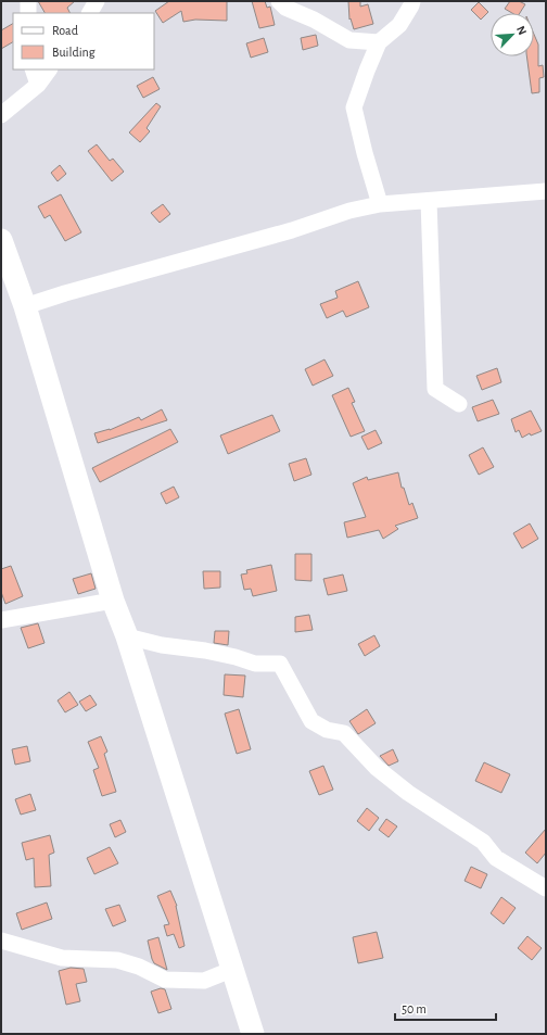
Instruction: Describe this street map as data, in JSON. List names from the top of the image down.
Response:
{
  "legend": ["Road", "Building"],
  "scale_bar": "50 m",
  "north": "top right"
}
